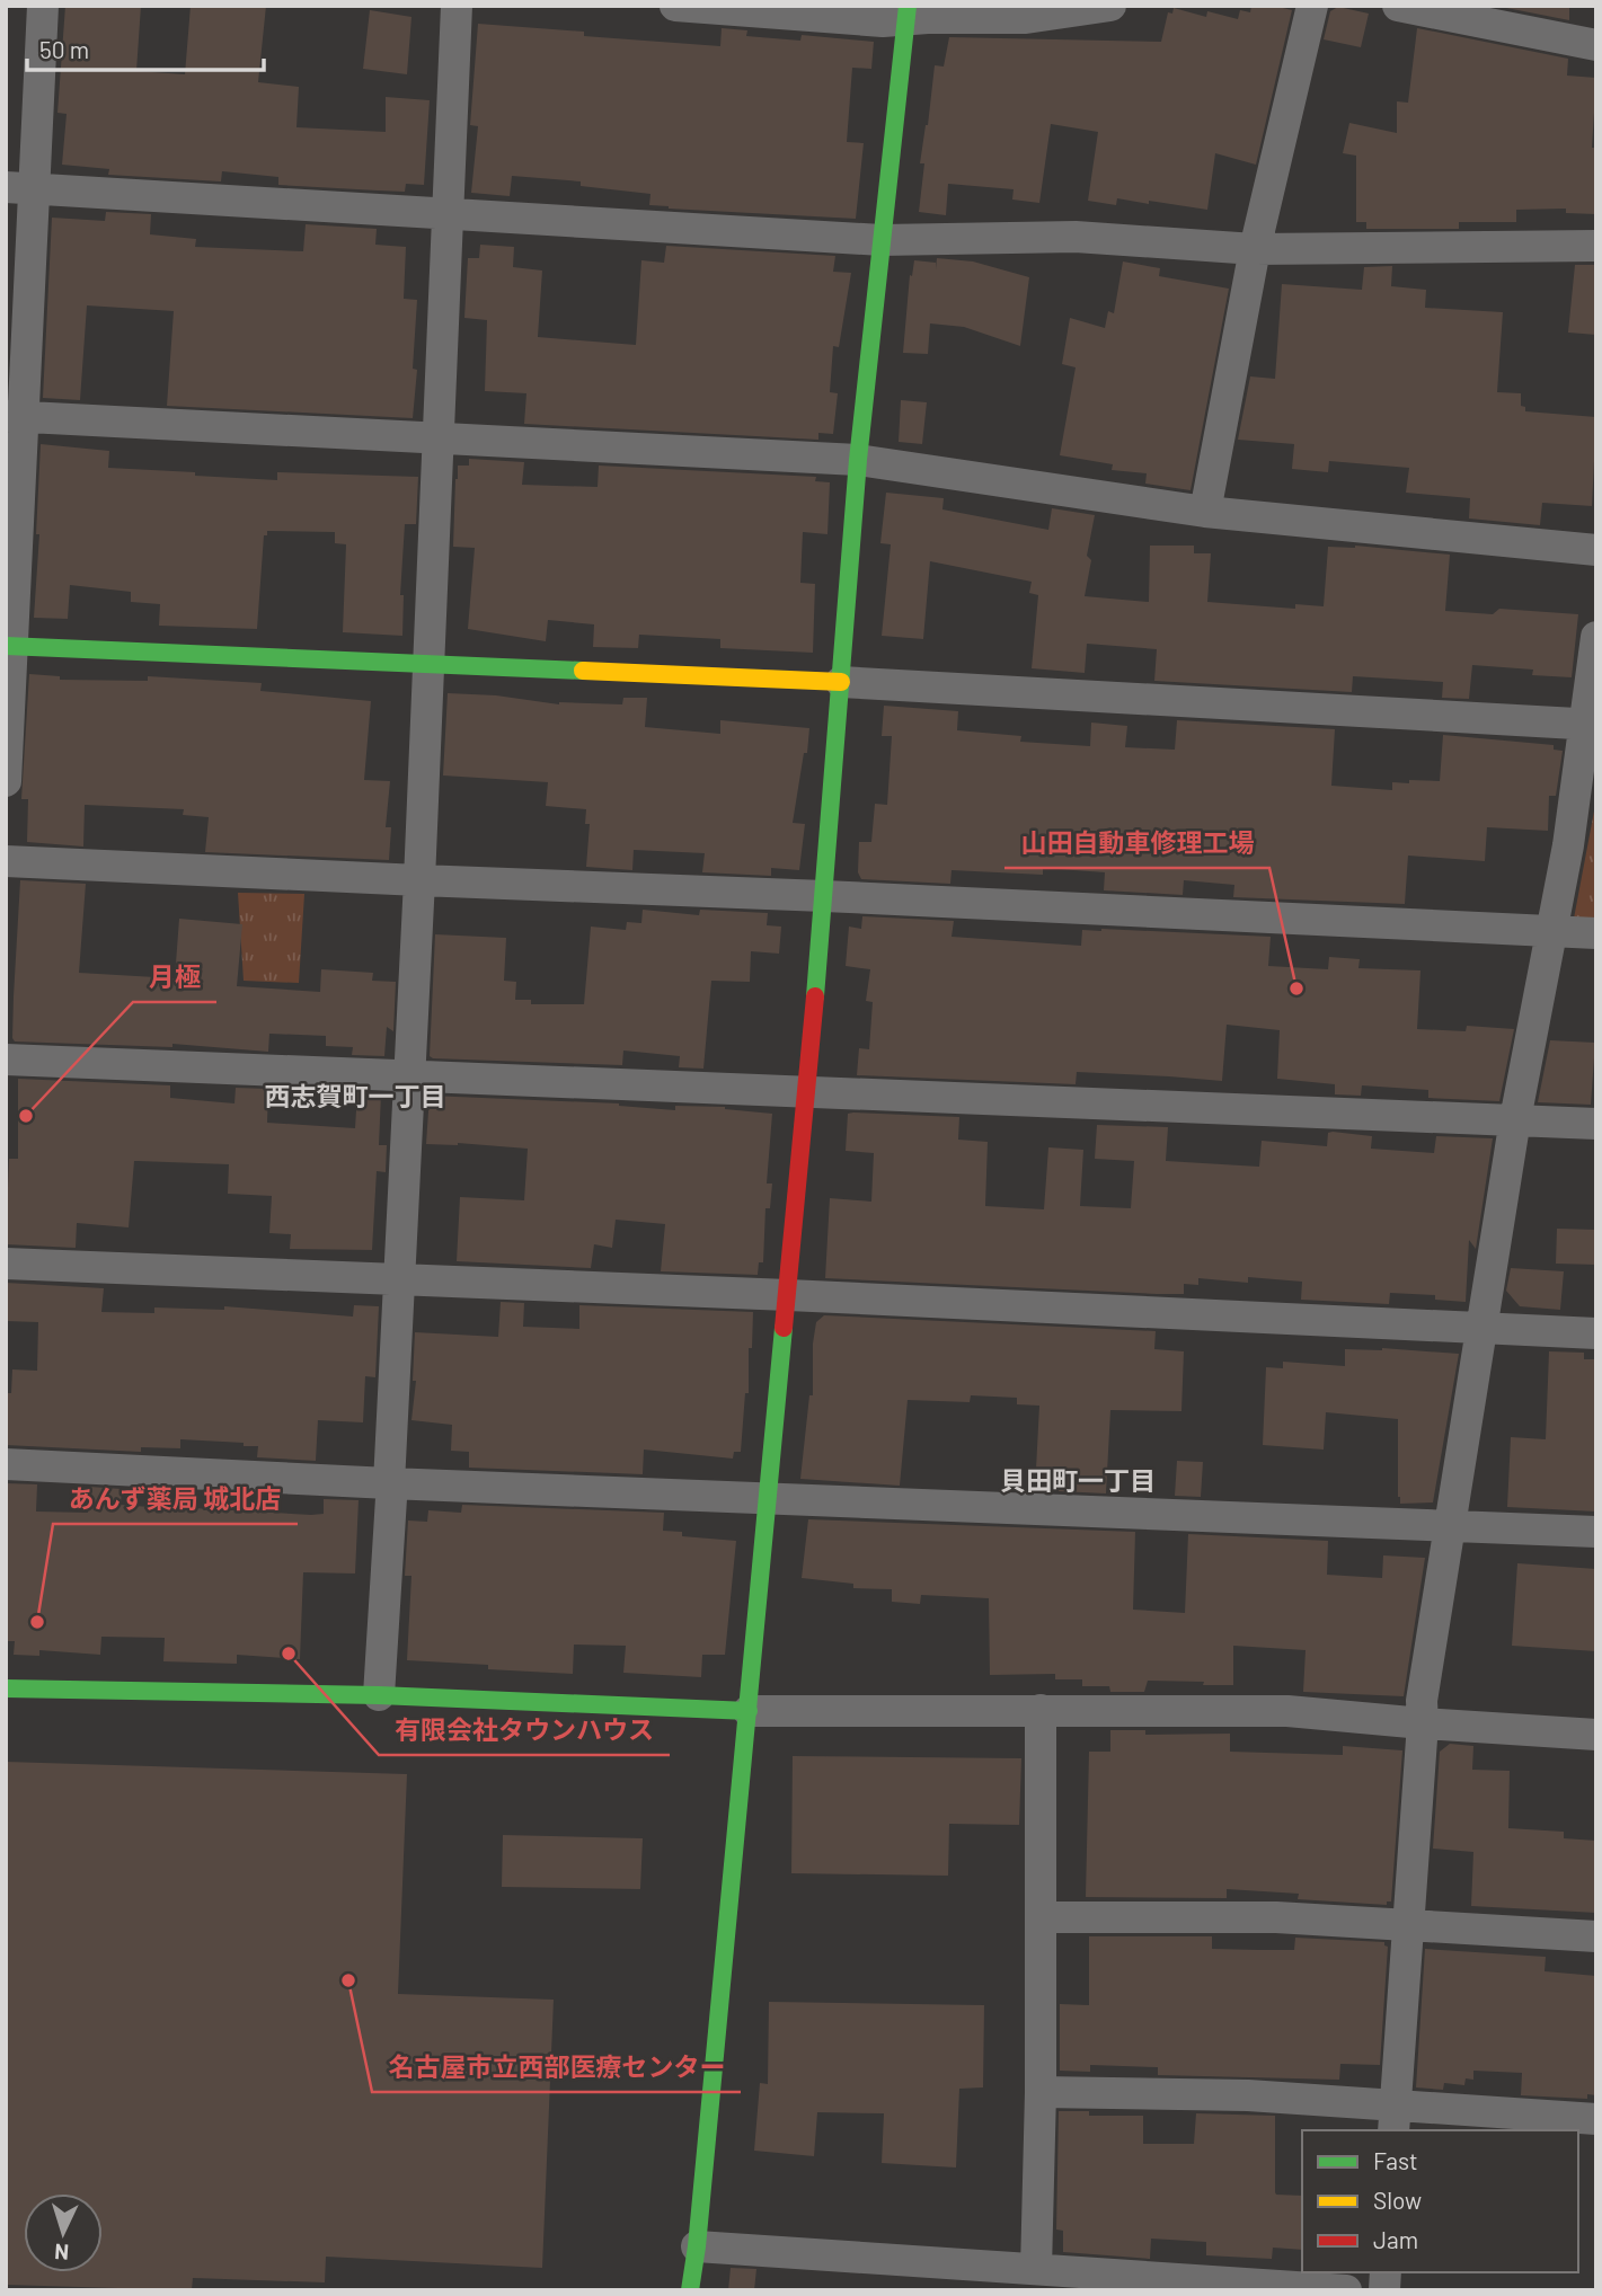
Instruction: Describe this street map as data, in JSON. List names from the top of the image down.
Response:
{
  "districts": ["西志賀町一丁目", "貝田町一丁目"],
  "places": [
    "山田自動車修理工場",
    "月極",
    "あんず薬局 城北店",
    "有限会社タウンハウス",
    "名古屋市立西部医療センター"
  ],
  "legend": ["Fast", "Slow", "Jam"],
  "scale_bar": "50 m",
  "north": "bottom"
}
